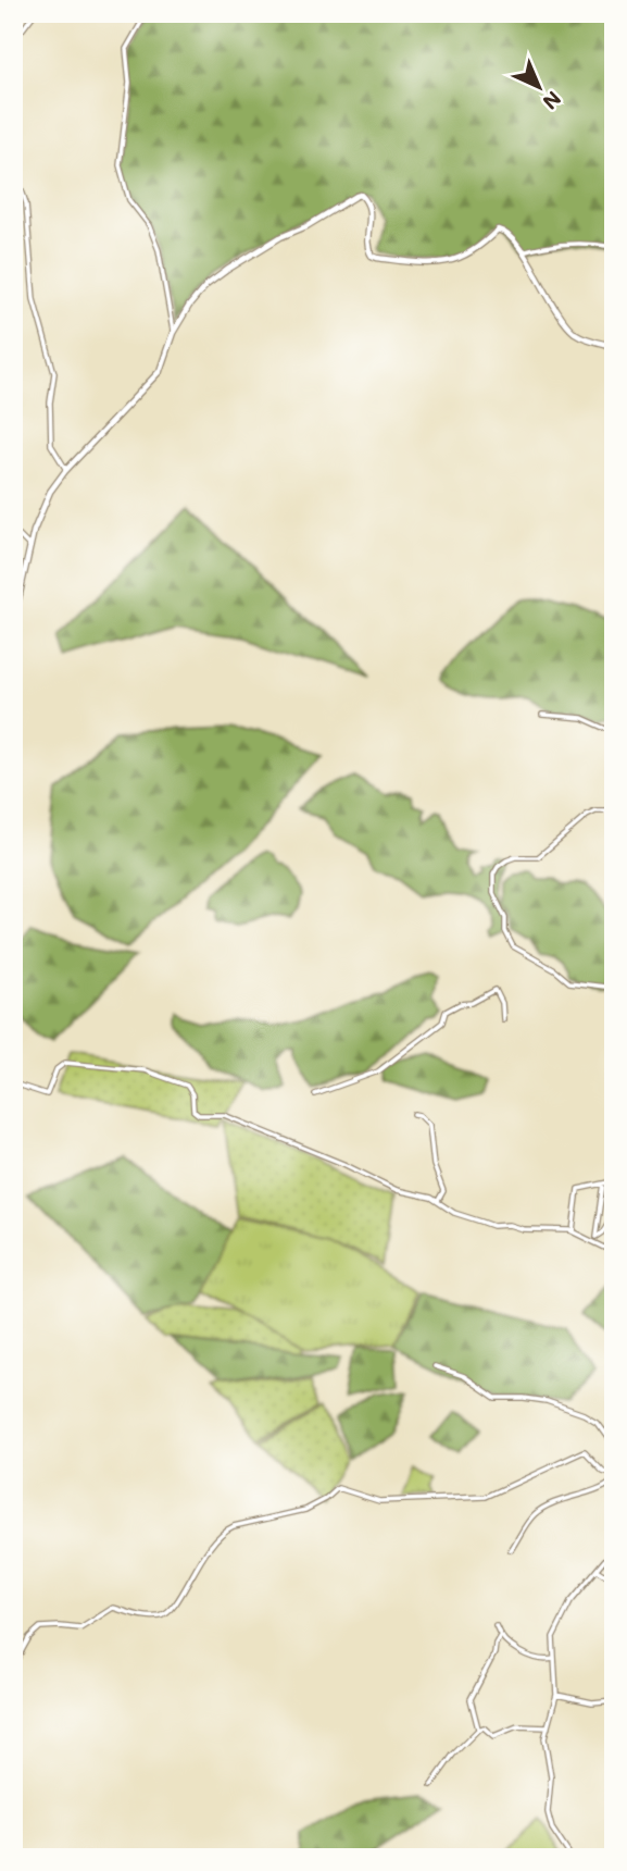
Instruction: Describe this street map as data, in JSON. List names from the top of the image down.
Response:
{
  "north": "bottom right"
}
